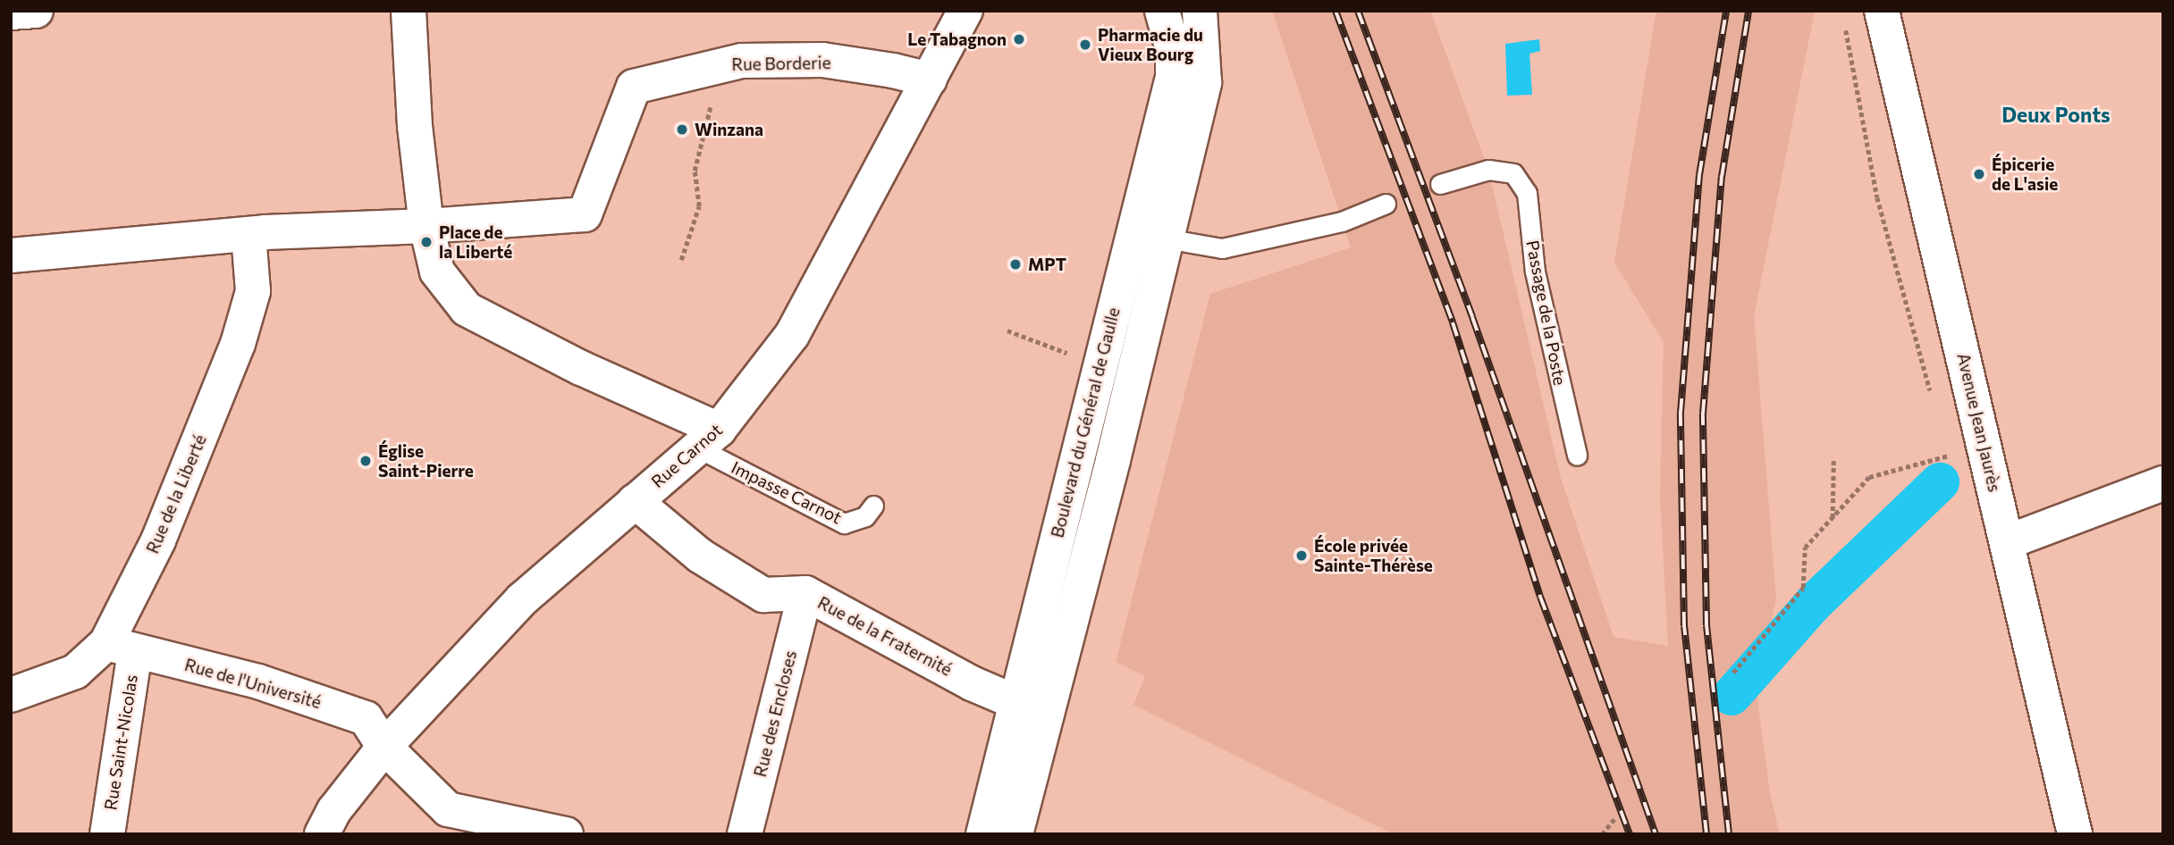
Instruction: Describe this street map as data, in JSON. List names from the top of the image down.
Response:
{
  "streets": {
    "street": [
      "Rue Borderie",
      "Boulevard du Général de Gaulle",
      "Avenue Jean Jaurès",
      "Rue Carnot",
      "Rue de la Liberté",
      "Rue de la Fraternité",
      "Rue de l'Université",
      "Rue des Encloses",
      "Rue Saint-Nicolas"
    ],
    "lane": ["Passage de la Poste", "Impasse Carnot"]
  },
  "crossings": [
    ["Rue Borderie", "Rue Carnot"],
    ["Boulevard du Général de Gaulle", "Rue de la Fraternité"],
    ["Rue Carnot", "Impasse Carnot"],
    ["Rue Carnot", "Rue de la Fraternité"],
    ["Rue Carnot", "Rue de l'Université"],
    ["Rue de la Liberté", "Rue de l'Université"],
    ["Rue de la Liberté", "Rue Saint-Nicolas"],
    ["Rue de la Fraternité", "Rue des Encloses"],
    ["Rue de l'Université", "Rue Saint-Nicolas"]
  ],
  "districts": ["Deux Ponts"],
  "places": [
    "Le Tabagnon",
    "Pharmacie du Vieux Bourg",
    "Winzana",
    "Épicerie de L'asie",
    "Place de la Liberté",
    "MPT",
    "Église Saint-Pierre",
    "École privée Sainte-Thérèse"
  ]
}
